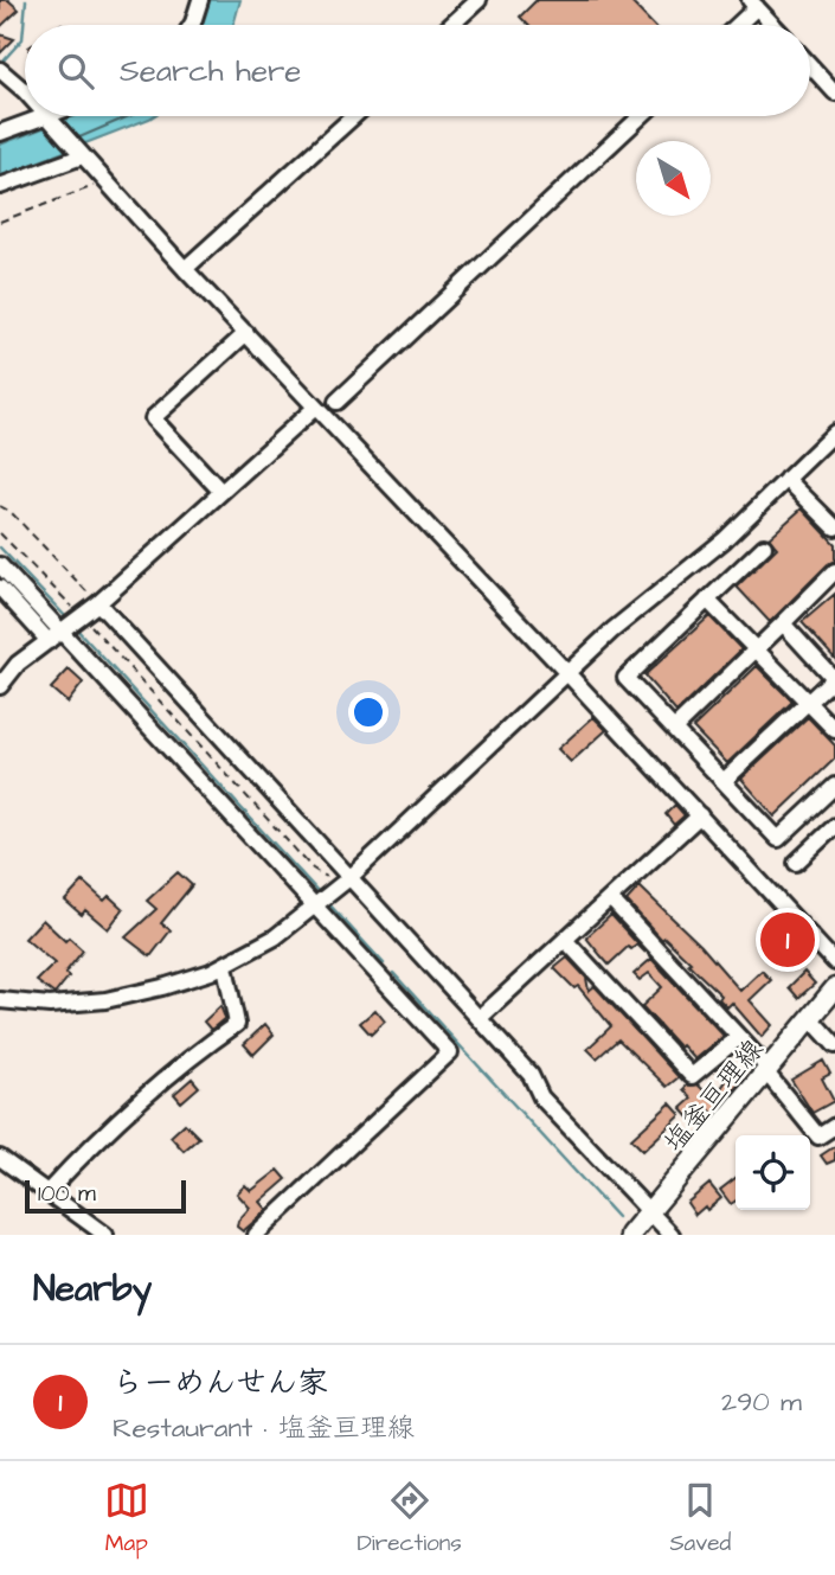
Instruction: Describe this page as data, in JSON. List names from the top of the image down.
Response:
{
  "streets": {
    "main road": ["塩釜亘理線"]
  },
  "scale_bar": "100 m",
  "north": "bottom right",
  "page": {
    "search": "Search here",
    "pins": "1",
    "scale": "100 m",
    "heading": "Nearby",
    "list": [
      {
        "mark": "1",
        "name": "らーめんせん家",
        "note": "Restaurant · 塩釜亘理線",
        "value": "290 m"
      }
    ],
    "nav": ["Map", "Directions", "Saved"]
  }
}
